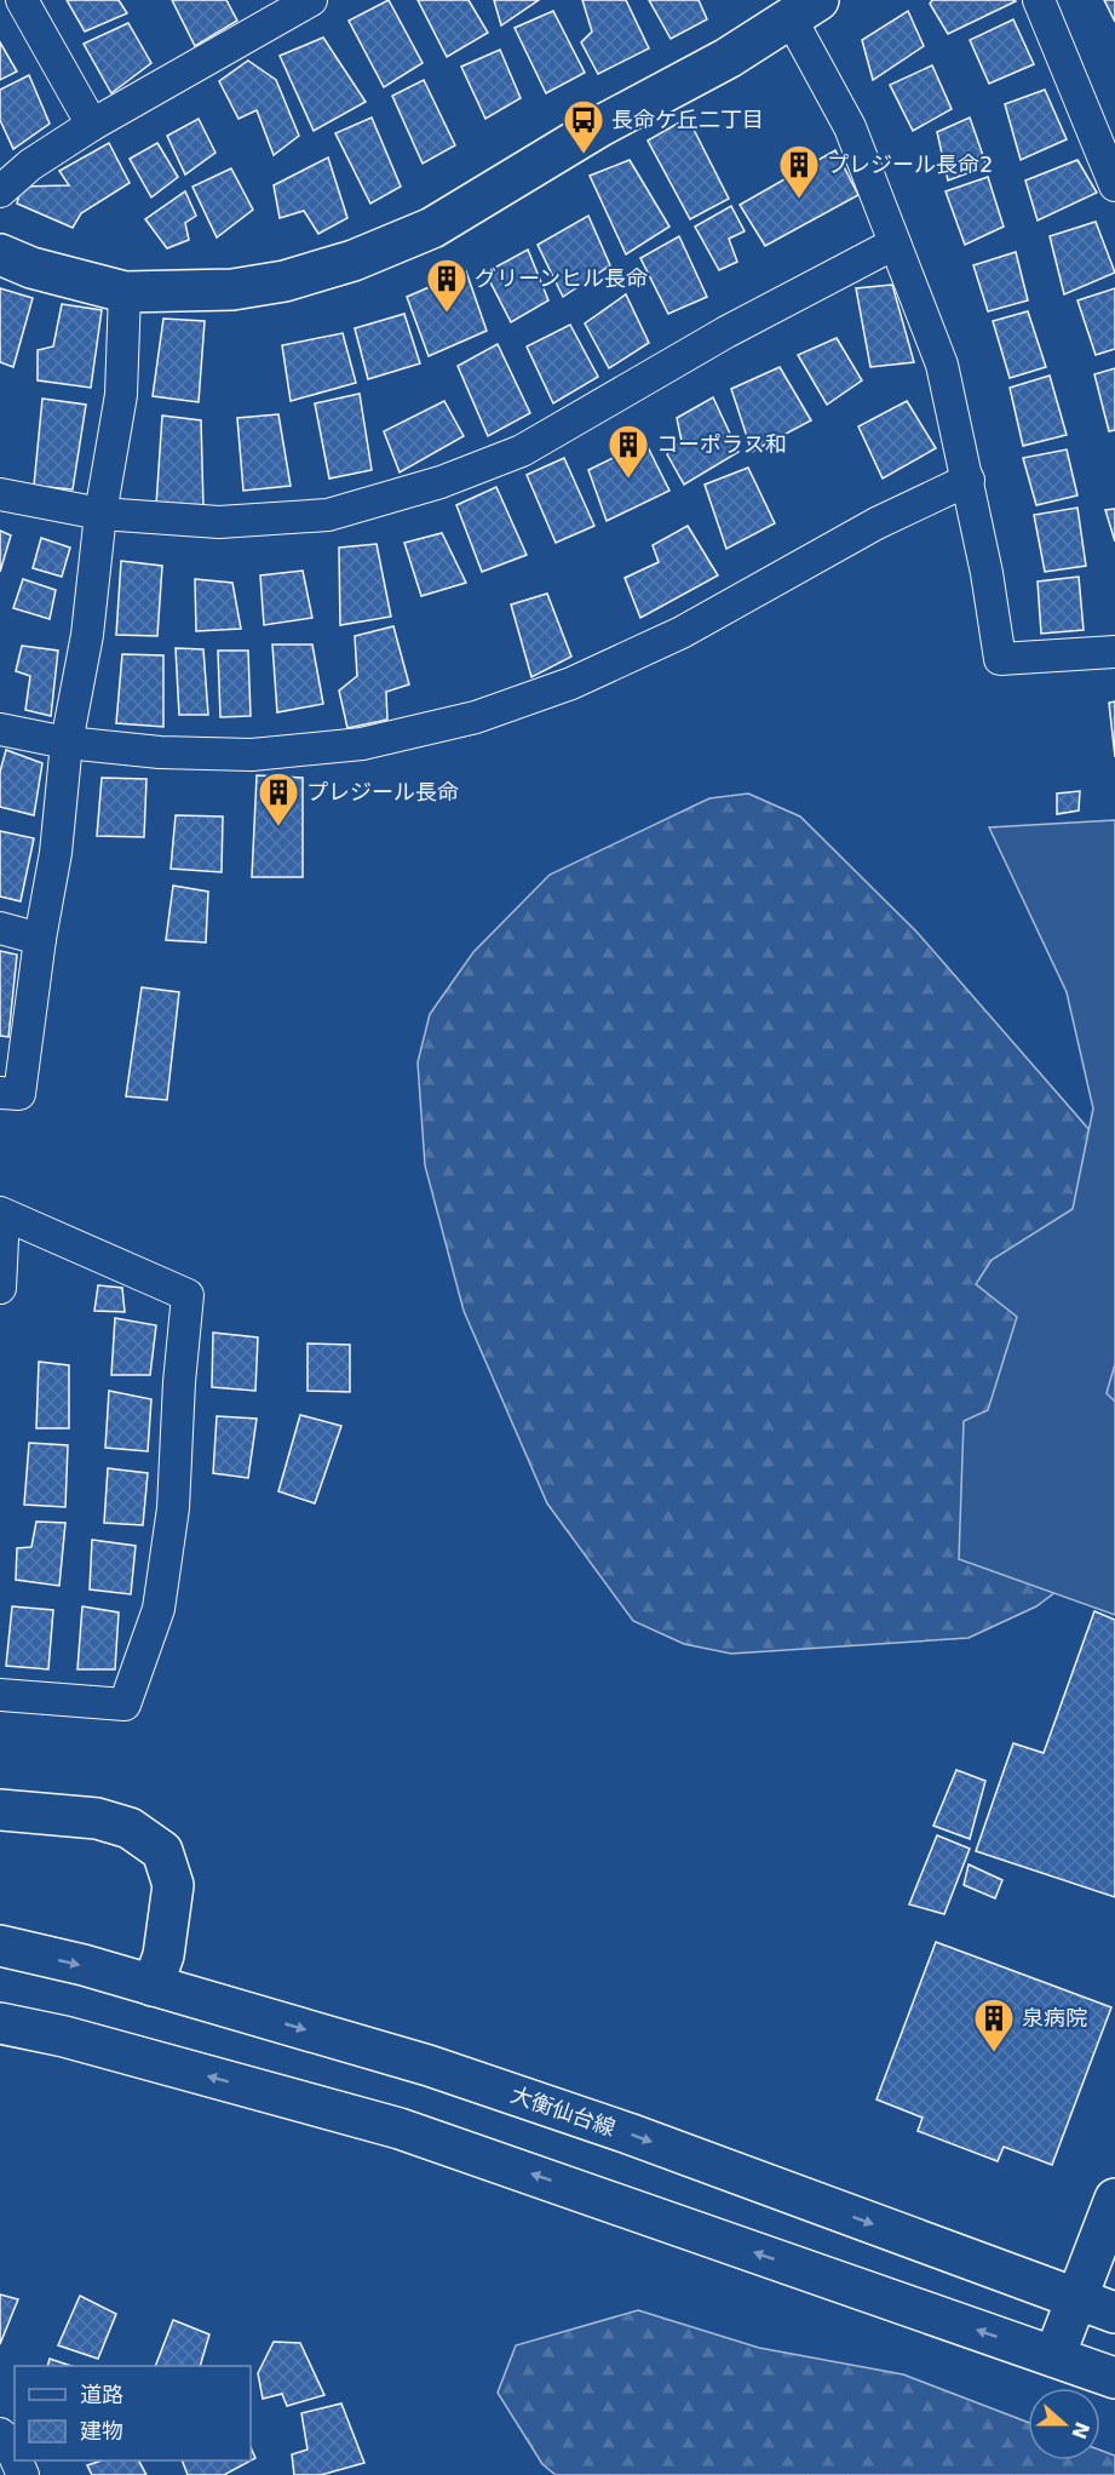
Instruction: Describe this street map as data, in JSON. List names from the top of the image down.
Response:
{
  "streets": {
    "main road": ["大衡仙台線"]
  },
  "places": {
    "bus stop": ["長命ケ丘二丁目"],
    "building": [
      "プレジール長命2",
      "グリーンヒル長命",
      "コーポラス和",
      "プレジール長命",
      "泉病院"
    ]
  },
  "legend": ["道路", "建物"],
  "north": "right"
}
